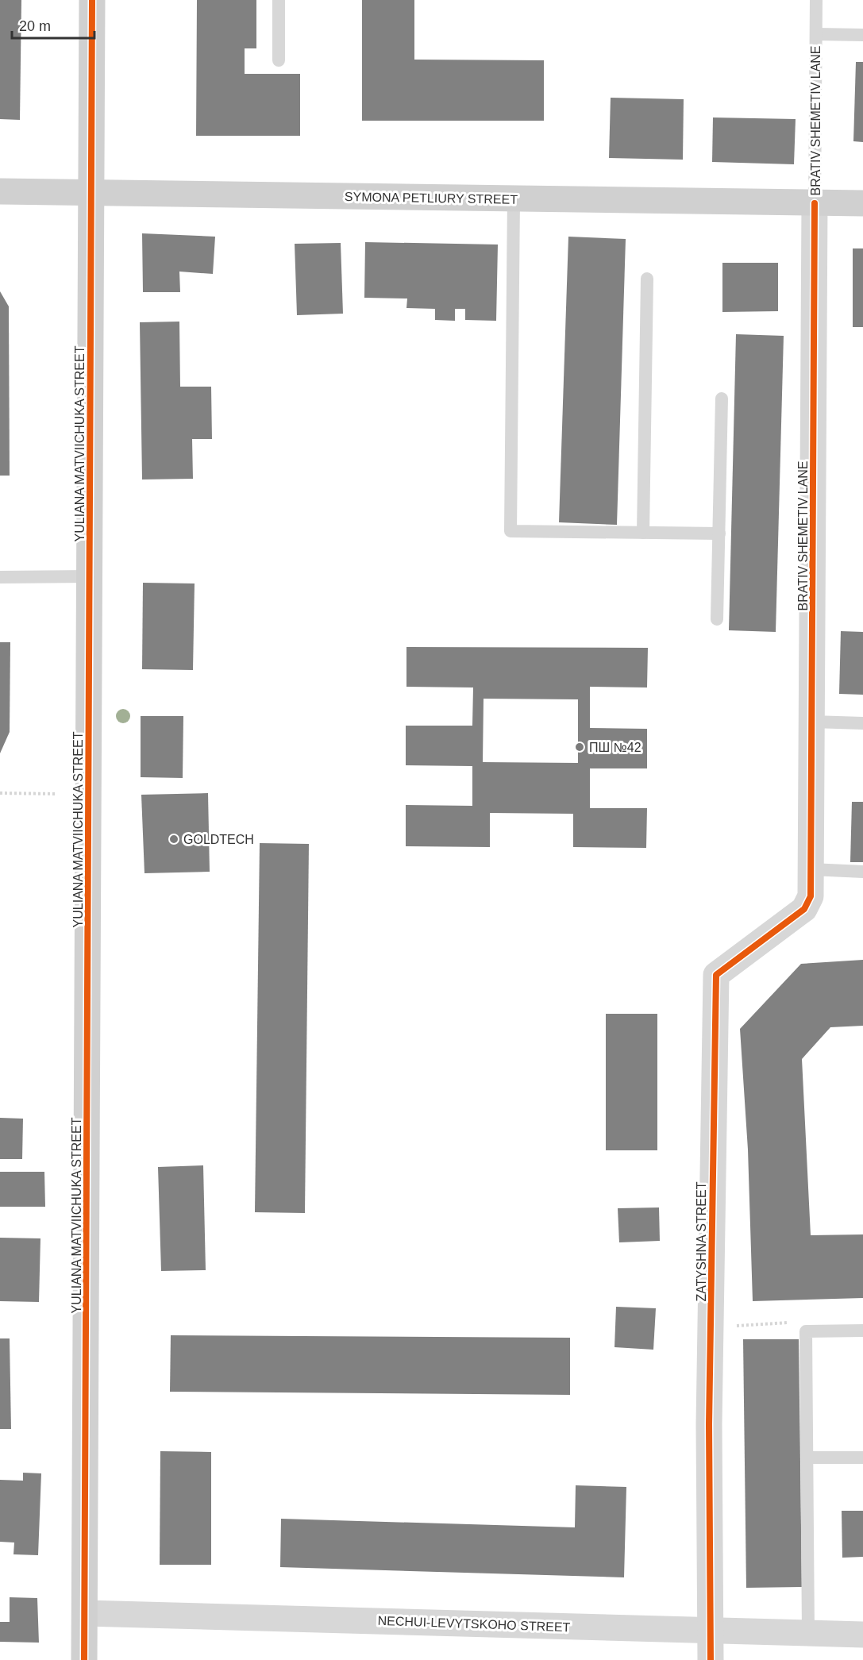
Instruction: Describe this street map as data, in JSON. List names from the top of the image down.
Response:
{
  "streets": {
    "street": [
      "BRATIV SHEMETIV LANE",
      "SYMONA PETLIURY STREET",
      "YULIANA MATVIICHUKA STREET",
      "ZATYSHNA STREET",
      "NECHUI-LEVYTSKOHO STREET"
    ]
  },
  "crossings": [
    ["BRATIV SHEMETIV LANE", "SYMONA PETLIURY STREET"],
    ["BRATIV SHEMETIV LANE", "ZATYSHNA STREET"],
    ["SYMONA PETLIURY STREET", "YULIANA MATVIICHUKA STREET"],
    ["YULIANA MATVIICHUKA STREET", "NECHUI-LEVYTSKOHO STREET"],
    ["ZATYSHNA STREET", "NECHUI-LEVYTSKOHO STREET"]
  ],
  "places": ["ПШ №42", "GOLDTECH"],
  "scale_bar": "20 m"
}
